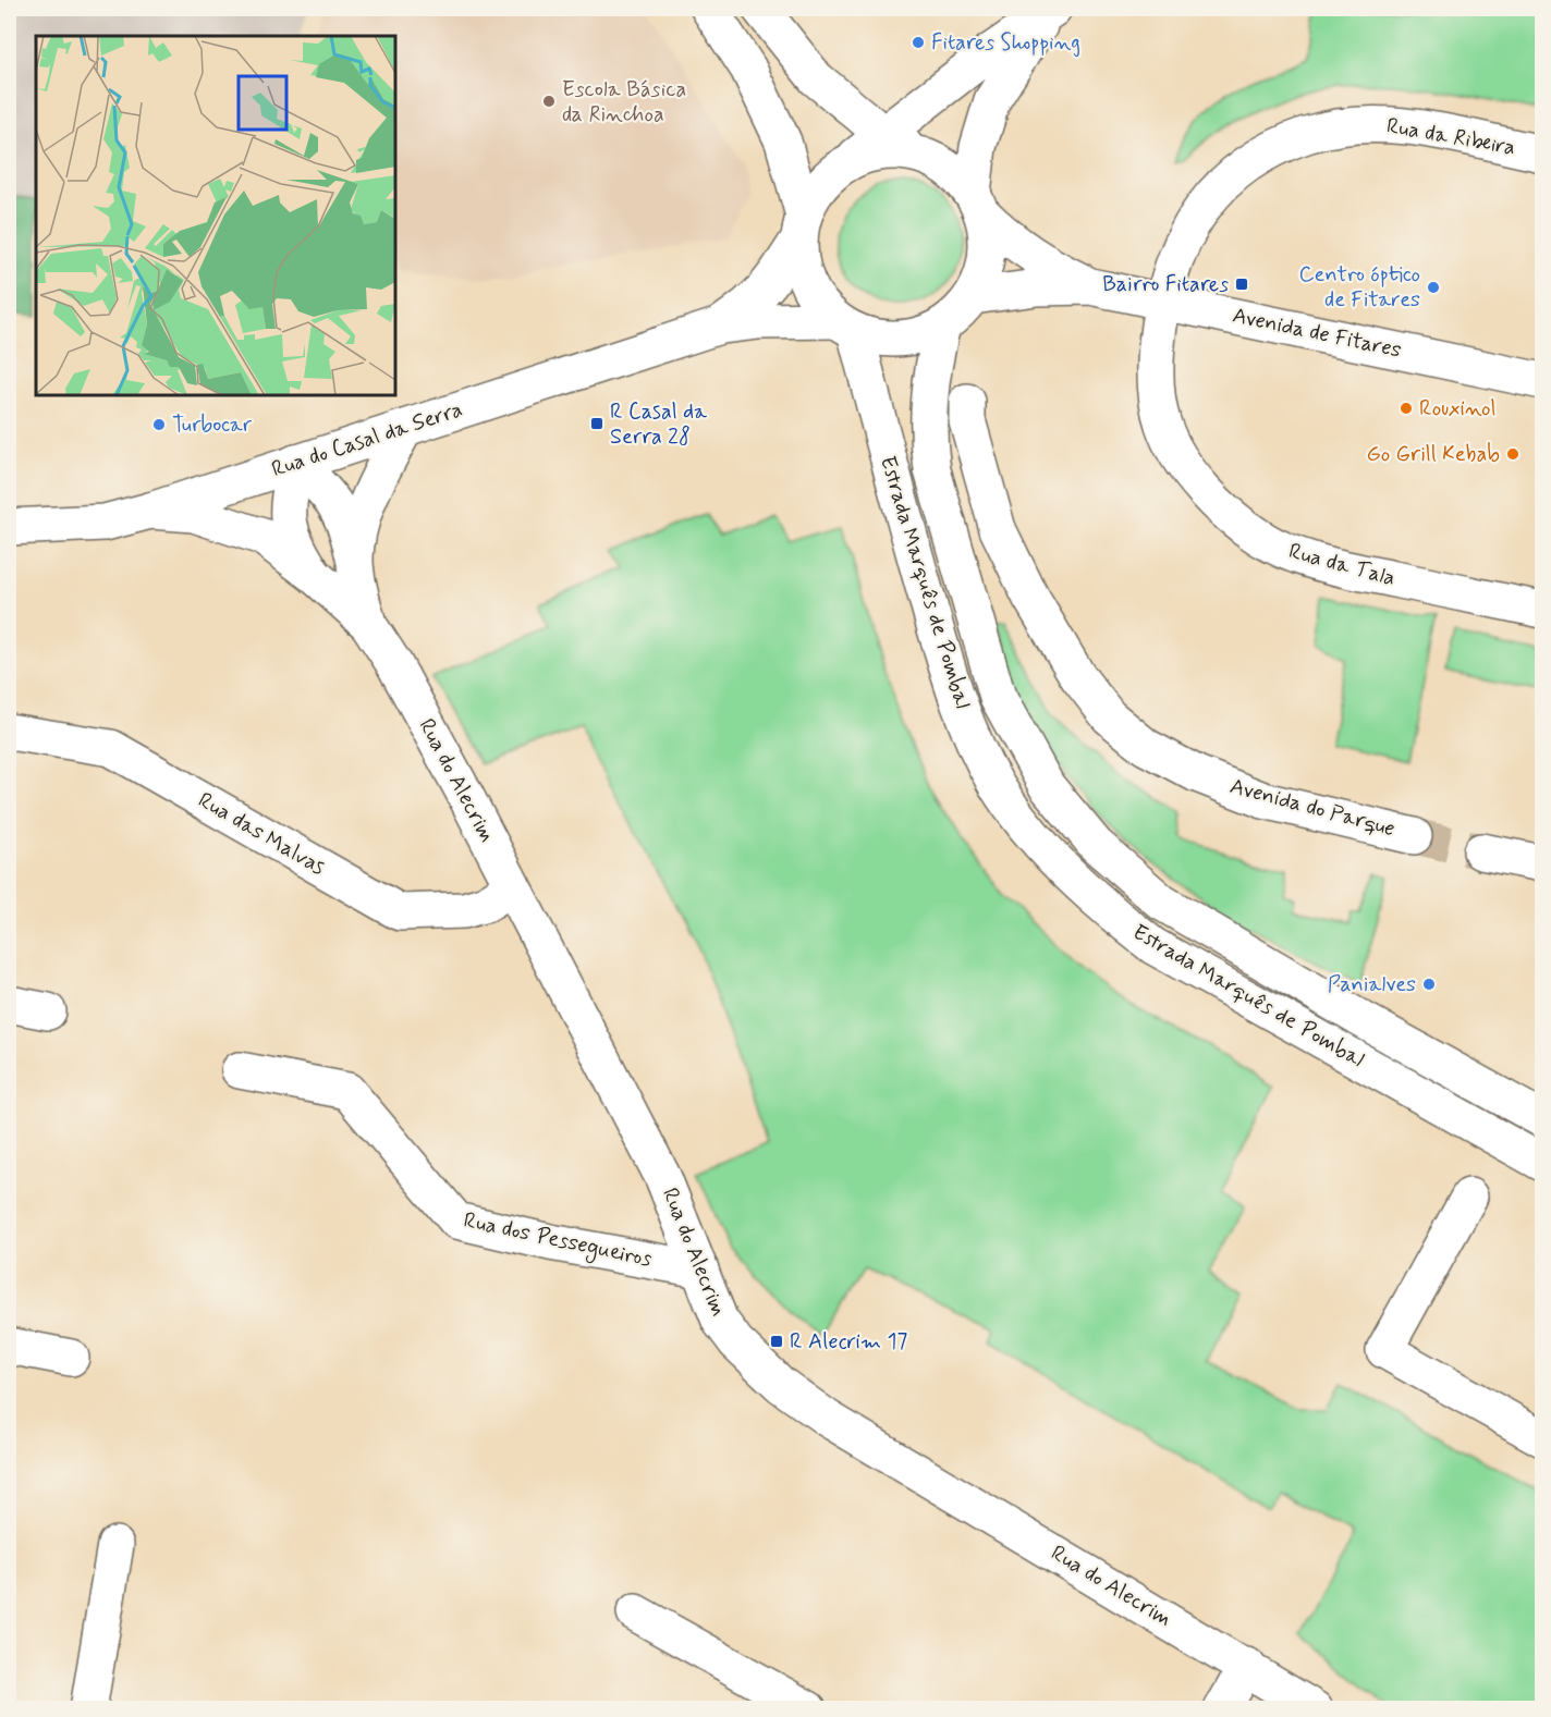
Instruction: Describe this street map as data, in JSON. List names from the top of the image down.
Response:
{
  "streets": {
    "street": [
      "Rua da Ribeira",
      "Avenida de Fitares",
      "Rua do Casal da Serra",
      "Rua da Tala",
      "Estrada Marquês de Pombal",
      "Rua do Alecrim",
      "Avenida do Parque",
      "Rua das Malvas",
      "Rua dos Pessegueiros"
    ]
  },
  "crossings": [
    ["Rua da Ribeira", "Avenida de Fitares"],
    ["Rua da Ribeira", "Rua da Tala"],
    ["Avenida de Fitares", "Rua do Casal da Serra"],
    ["Avenida de Fitares", "Rua da Tala"],
    ["Avenida de Fitares", "Estrada Marquês de Pombal"],
    ["Rua do Casal da Serra", "Estrada Marquês de Pombal"],
    ["Rua do Casal da Serra", "Rua do Alecrim"],
    ["Rua do Alecrim", "Rua das Malvas"],
    ["Rua do Alecrim", "Rua dos Pessegueiros"]
  ],
  "places": {
    "other": [
      "Fitares Shopping",
      "Escola Básica da Rinchoa",
      "Centro óptico de Fitares",
      "Rouxinol",
      "Turbocar",
      "Go Grill Kebab",
      "Panialves"
    ],
    "transit": ["Bairro Fitares", "R Casal da Serra 28", "R Alecrim 17"]
  }
}
